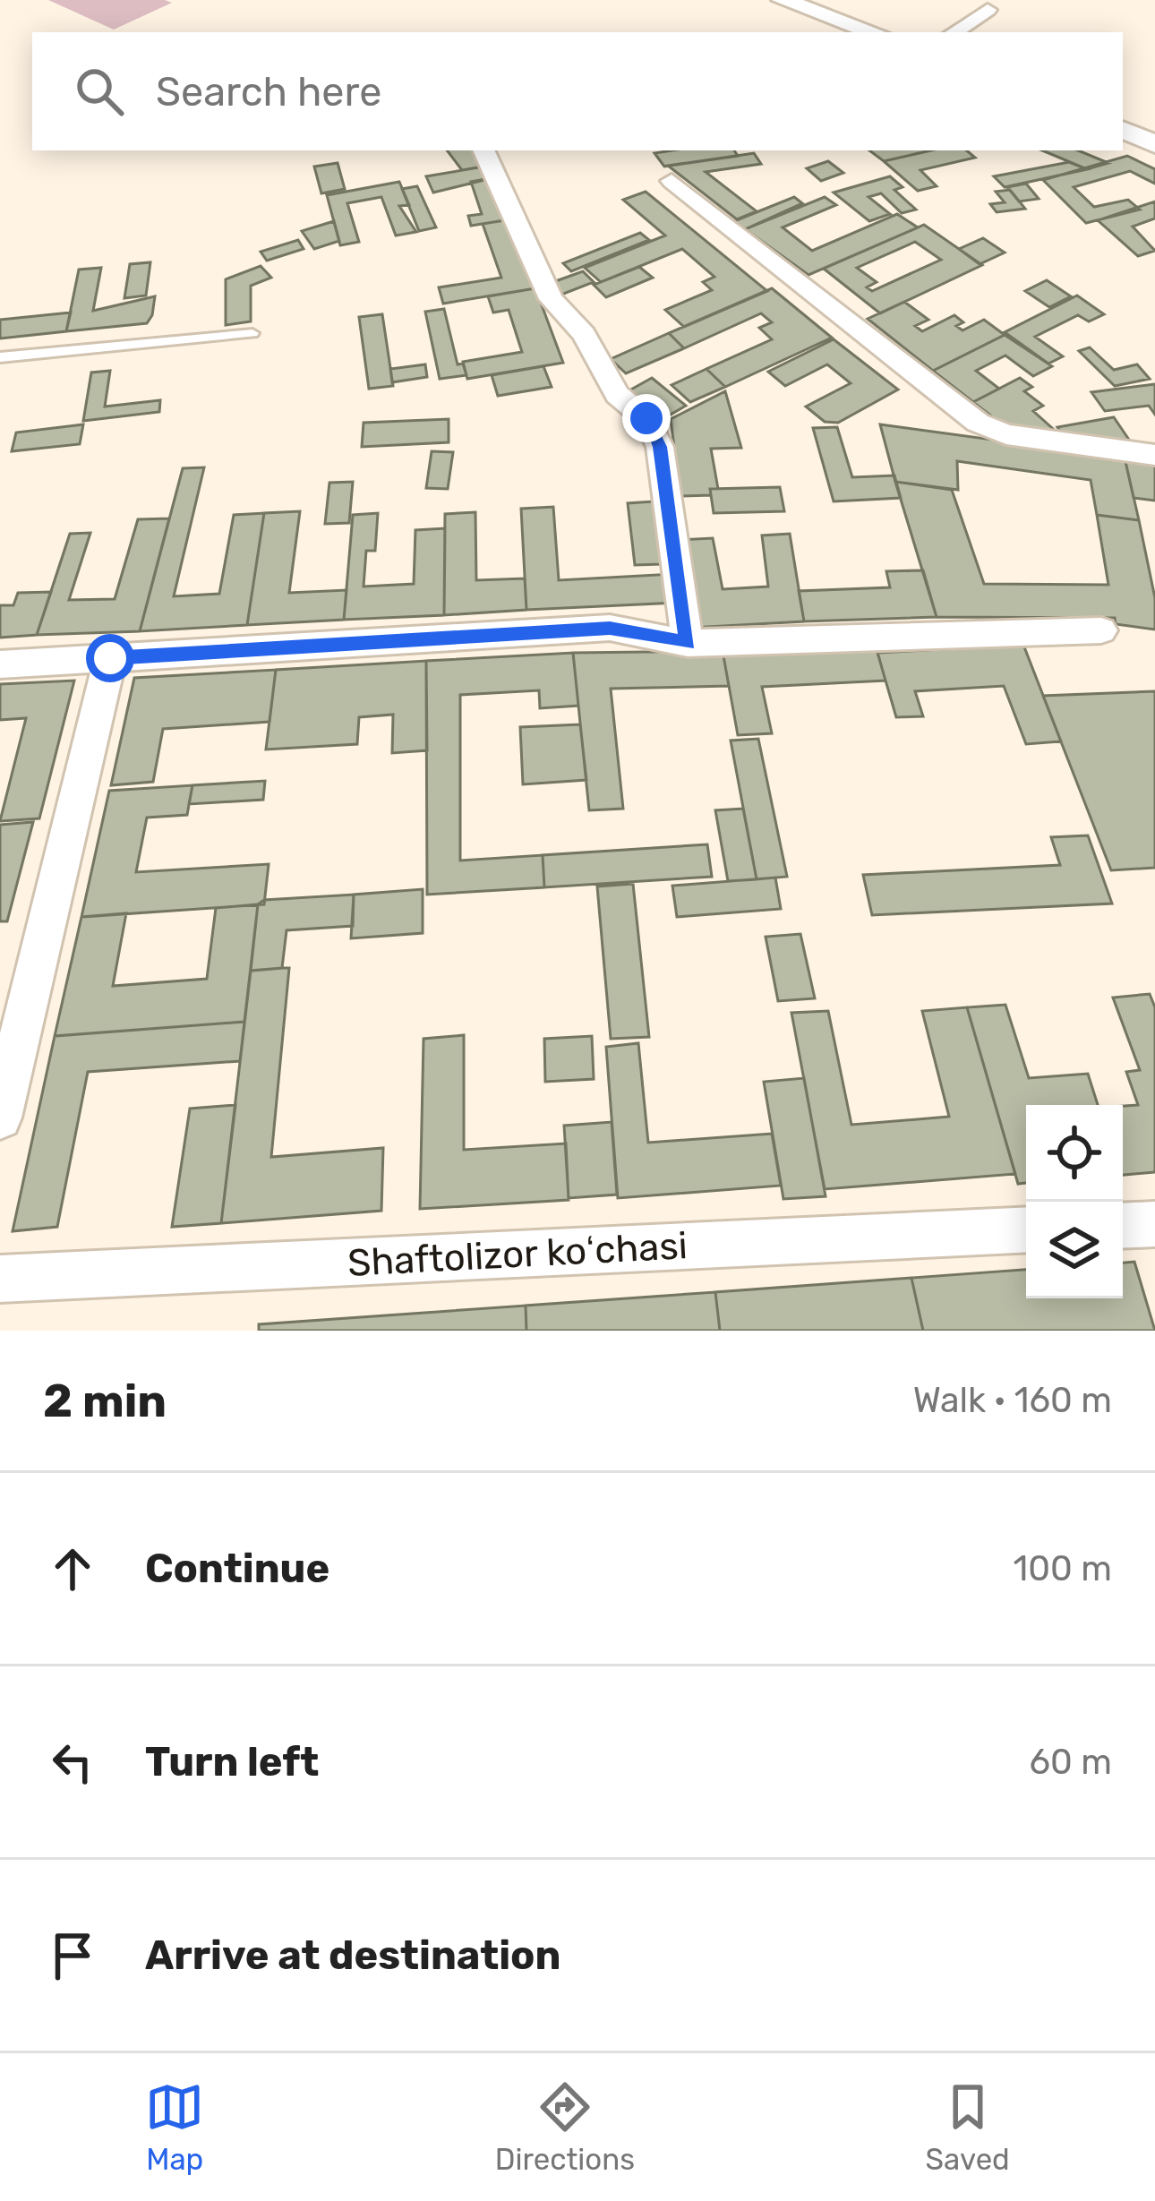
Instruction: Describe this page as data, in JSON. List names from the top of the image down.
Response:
{
  "streets": {
    "street": ["Shaftolizor koʻchasi"]
  },
  "page": {
    "search": "Search here",
    "heading": ["2 min", "Walk · 160 m"],
    "list": [
      ["Continue", "100 m"],
      ["Turn left", "60 m"],
      "Arrive at destination"
    ],
    "nav": ["Map", "Directions", "Saved"]
  }
}
